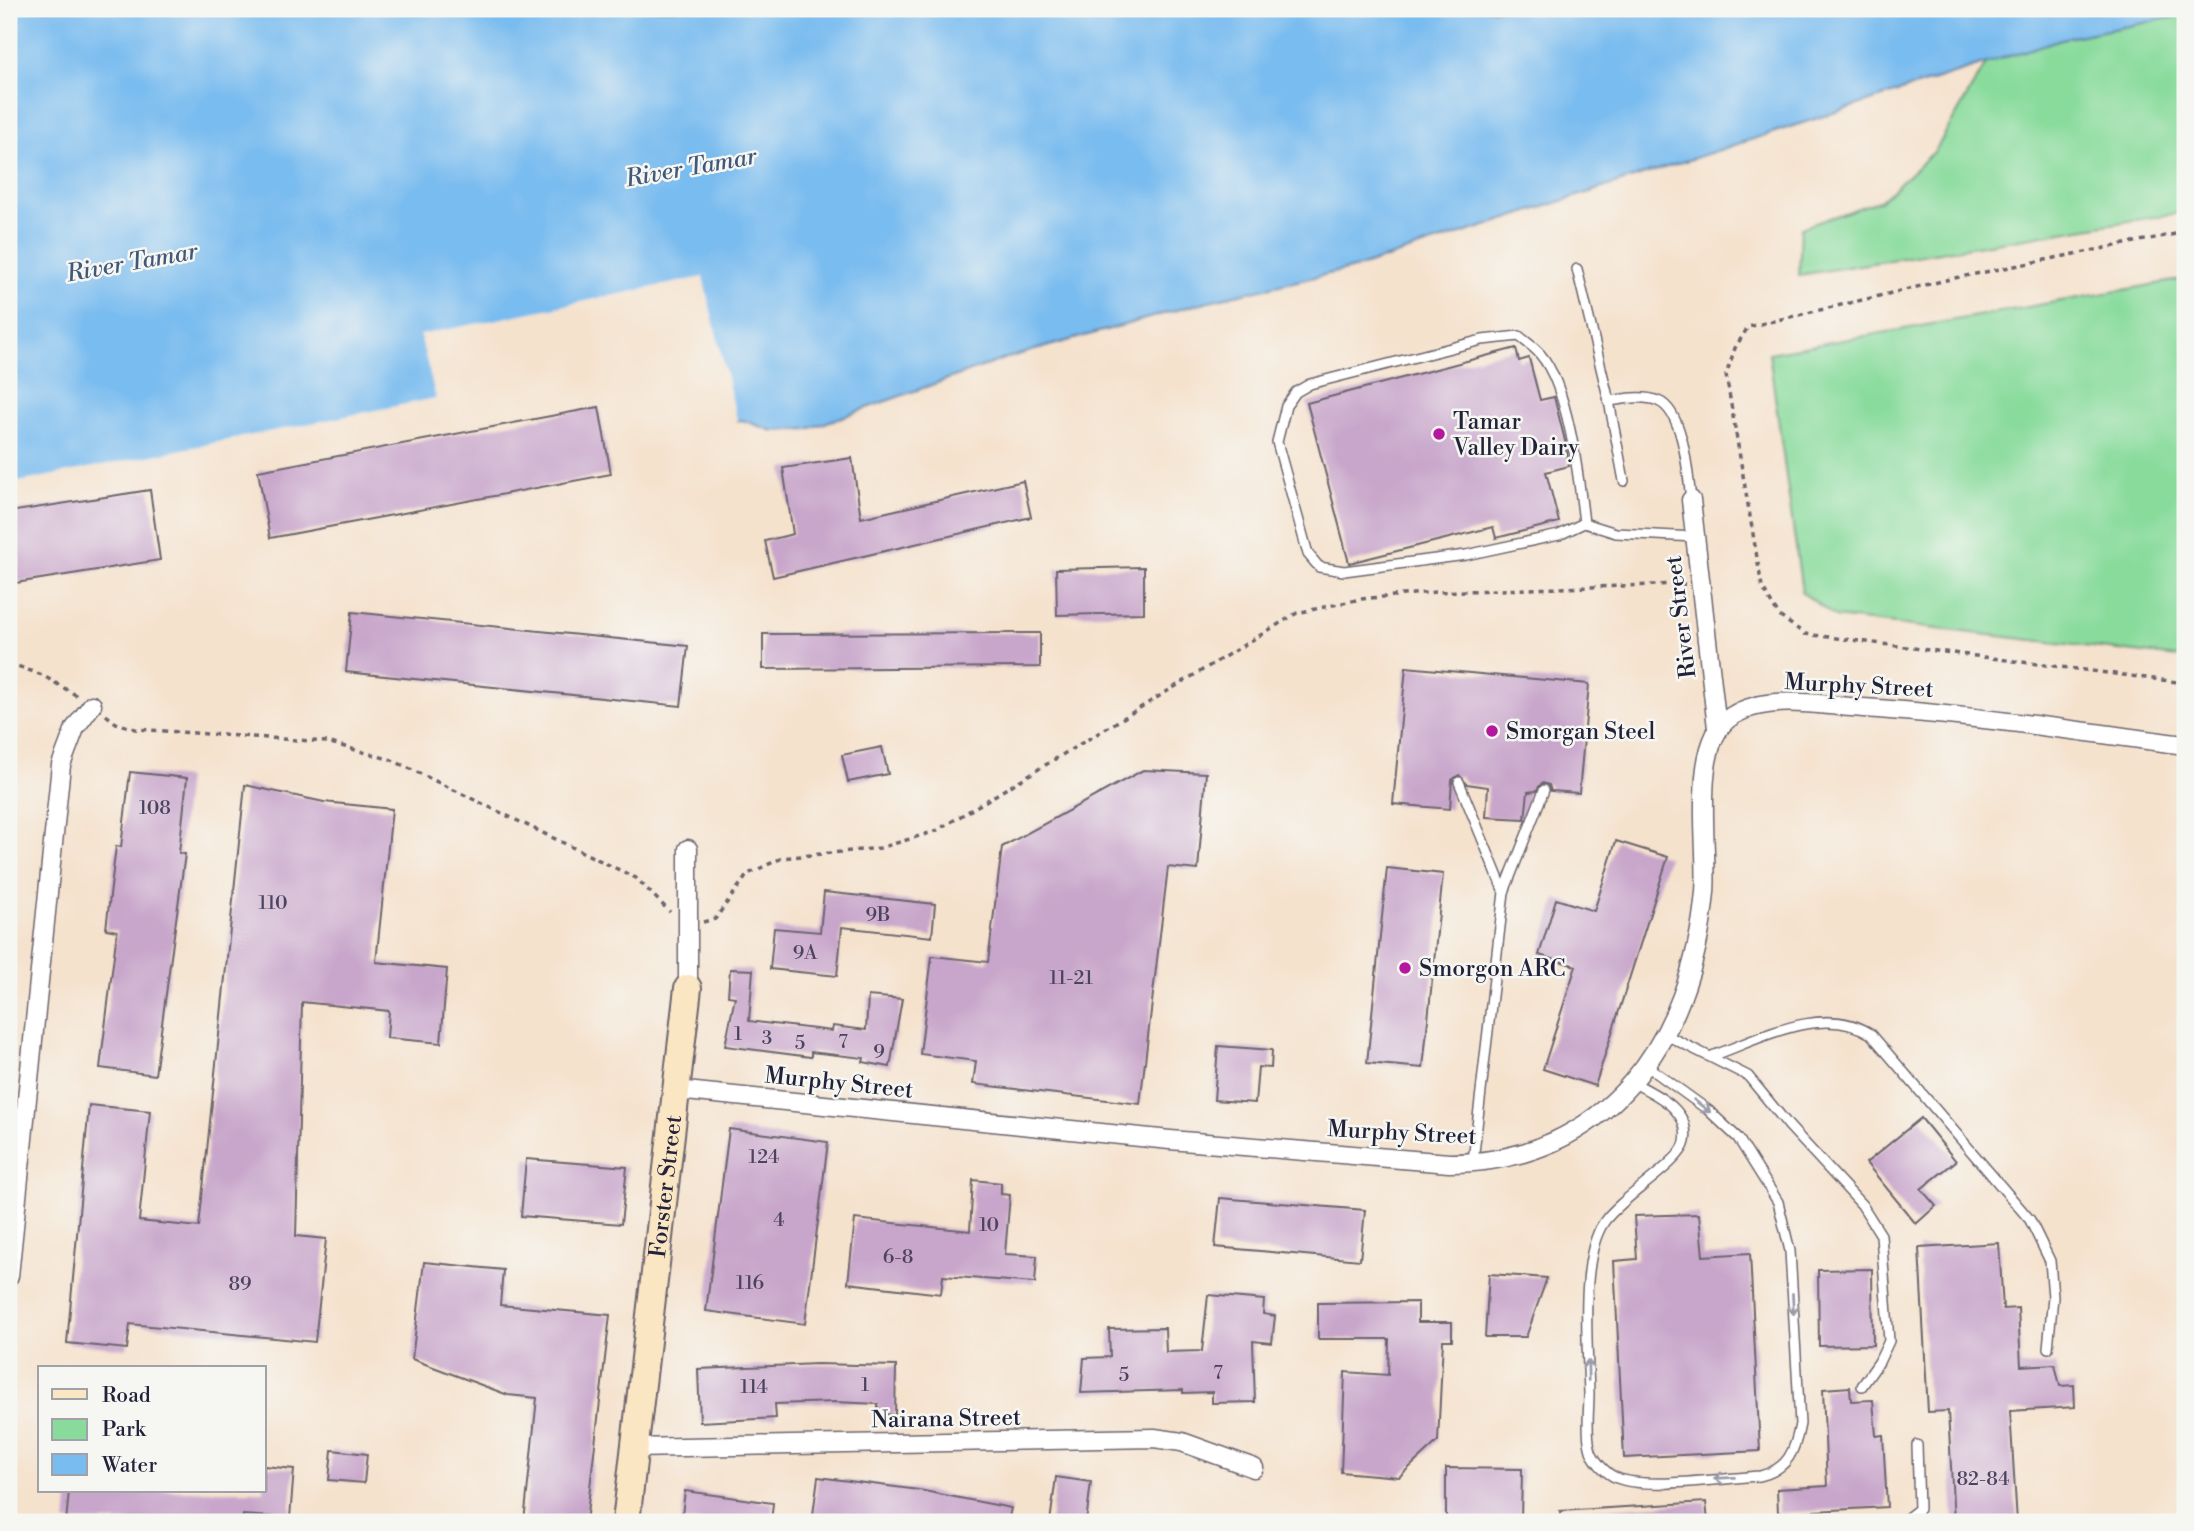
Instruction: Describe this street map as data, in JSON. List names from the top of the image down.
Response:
{
  "streets": {
    "street": [
      "River Street",
      "Murphy Street",
      "Forster Street",
      "Nairana Street"
    ]
  },
  "crossings": [
    ["River Street", "Murphy Street"],
    ["Murphy Street", "Forster Street"],
    ["Forster Street", "Nairana Street"]
  ],
  "water": ["River Tamar"],
  "places": ["Tamar Valley Dairy", "Smorgan Steel", "Smorgon ARC"],
  "house_numbers": [
    "108",
    "110",
    "9B",
    "9A",
    "11-21",
    "1",
    "3",
    "7",
    "5",
    "9",
    "124",
    "4",
    "10",
    "6-8",
    "116",
    "89",
    "7",
    "5",
    "1",
    "114",
    "82-84"
  ],
  "legend": ["Road", "Park", "Water"]
}
